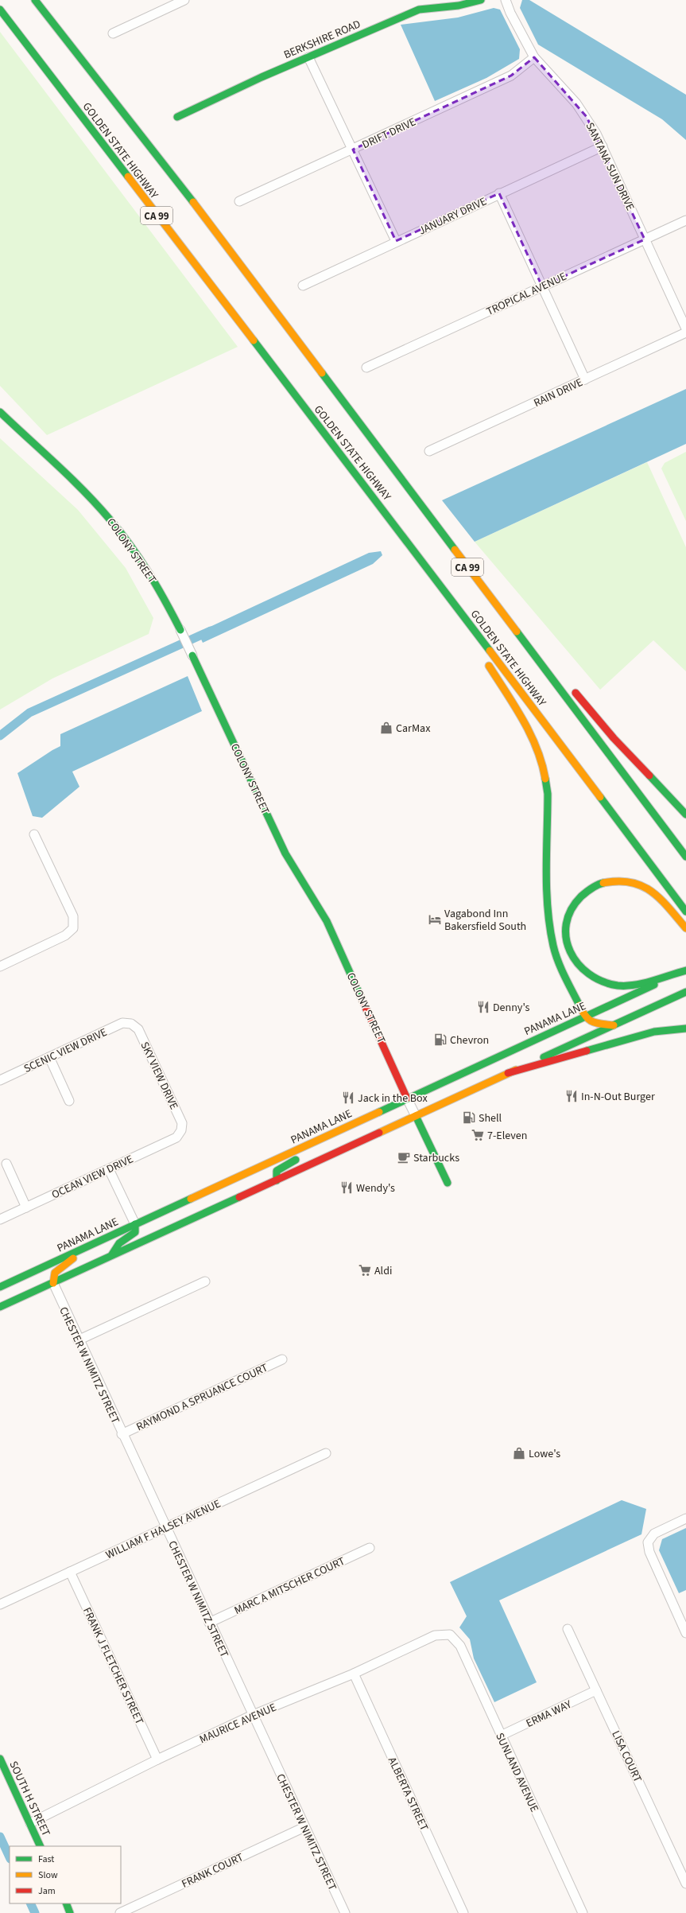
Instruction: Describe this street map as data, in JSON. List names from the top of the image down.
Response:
{
  "streets": {
    "main road": [
      "BERKSHIRE ROAD",
      "GOLDEN STATE HIGHWAY",
      "CA 99",
      "COLONY STREET",
      "PANAMA LANE",
      "SOUTH H STREET"
    ],
    "street": [
      "DRIFT DRIVE",
      "SANTANA SUN DRIVE",
      "JANUARY DRIVE",
      "TROPICAL AVENUE",
      "RAIN DRIVE",
      "SCENIC VIEW DRIVE",
      "SKY VIEW DRIVE",
      "OCEAN VIEW DRIVE",
      "CHESTER W NIMITZ STREET",
      "RAYMOND A SPRUANCE COURT",
      "WILLIAM F HALSEY AVENUE",
      "MARC A MITSCHER COURT",
      "FRANK J FLETCHER STREET",
      "ERMA WAY",
      "MAURICE AVENUE",
      "LISA COURT",
      "SUNLAND AVENUE",
      "ALBERTA STREET",
      "FRANK COURT"
    ]
  },
  "crossings": [
    ["DRIFT DRIVE", "SANTANA SUN DRIVE"],
    ["SANTANA SUN DRIVE", "JANUARY DRIVE"],
    ["SANTANA SUN DRIVE", "TROPICAL AVENUE"],
    ["COLONY STREET", "PANAMA LANE"],
    ["SCENIC VIEW DRIVE", "SKY VIEW DRIVE"],
    ["SKY VIEW DRIVE", "OCEAN VIEW DRIVE"],
    ["CHESTER W NIMITZ STREET", "RAYMOND A SPRUANCE COURT"],
    ["CHESTER W NIMITZ STREET", "WILLIAM F HALSEY AVENUE"],
    ["CHESTER W NIMITZ STREET", "MARC A MITSCHER COURT"],
    ["CHESTER W NIMITZ STREET", "MAURICE AVENUE"],
    ["CHESTER W NIMITZ STREET", "FRANK COURT"],
    ["WILLIAM F HALSEY AVENUE", "FRANK J FLETCHER STREET"],
    ["FRANK J FLETCHER STREET", "MAURICE AVENUE"],
    ["ERMA WAY", "LISA COURT"],
    ["ERMA WAY", "SUNLAND AVENUE"],
    ["MAURICE AVENUE", "SUNLAND AVENUE"],
    ["MAURICE AVENUE", "ALBERTA STREET"],
    ["MAURICE AVENUE", "SOUTH H STREET"]
  ],
  "places": {
    "shop": ["CarMax", "Lowe's"],
    "hotel": ["Vagabond Inn Bakersfield South"],
    "restaurant": [
      "Denny's",
      "In-N-Out Burger",
      "Jack in the Box",
      "Wendy's"
    ],
    "fuel station": ["Chevron", "Shell"],
    "supermarket": ["7-Eleven", "Aldi"],
    "cafe": ["Starbucks"]
  },
  "legend": ["Fast", "Slow", "Jam"]
}
